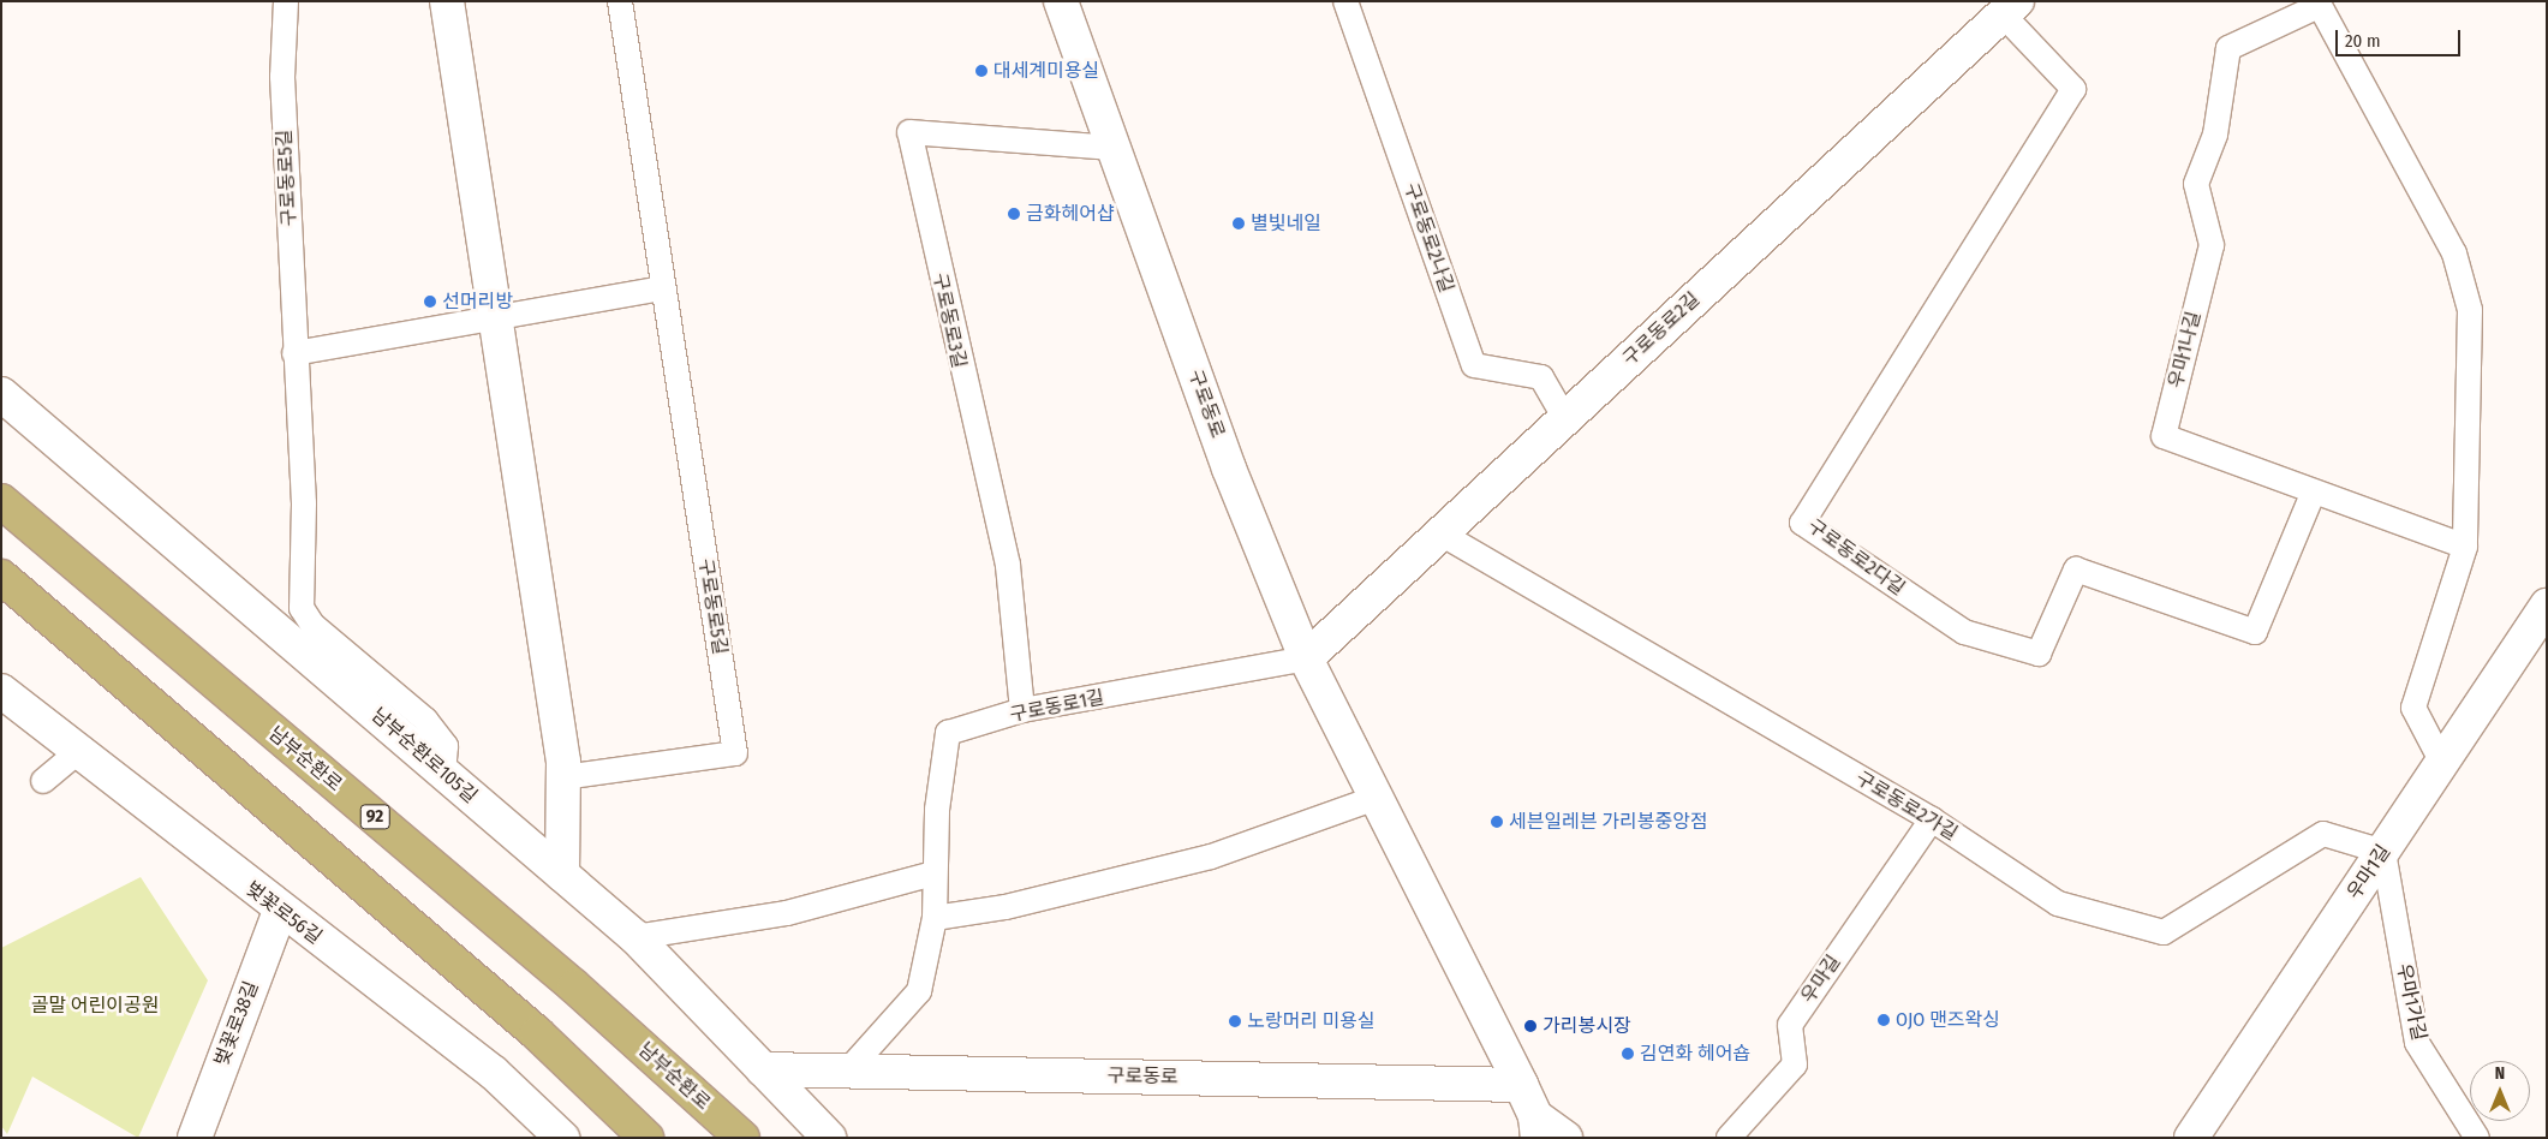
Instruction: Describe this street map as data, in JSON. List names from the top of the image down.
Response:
{
  "streets": {
    "main road": ["남부순환로", "92"],
    "street": [
      "구로동로2길",
      "구로동로",
      "남부순환로105길",
      "우마1길",
      "벚꽃로56길",
      "벚꽃로38길"
    ],
    "lane": [
      "구로동로5길",
      "구로동로2나길",
      "구로동로3길",
      "우마1나길",
      "구로동로2다길",
      "구로동로1길",
      "구로동로2가길",
      "우마길",
      "우마1가길"
    ]
  },
  "crossings": [
    ["구로동로5길", "남부순환로105길"],
    ["구로동로2나길", "구로동로2길"],
    ["구로동로3길", "구로동로"],
    ["구로동로3길", "구로동로1길"],
    ["구로동로2길", "구로동로"],
    ["구로동로2길", "구로동로2다길"],
    ["구로동로2길", "구로동로1길"],
    ["구로동로2길", "구로동로2가길"],
    ["우마1나길", "구로동로2다길"],
    ["우마1나길", "우마1길"],
    ["구로동로", "구로동로1길"],
    ["구로동로", "남부순환로105길"],
    ["구로동로2가길", "우마1길"],
    ["구로동로2가길", "우마길"],
    ["구로동로2가길", "우마1가길"],
    ["우마1길", "우마1가길"],
    ["벚꽃로56길", "벚꽃로38길"]
  ],
  "parks": ["골말 어린이공원"],
  "places": [
    "대세계미용실",
    "금화헤어샵",
    "별빛네일",
    "선머리방",
    "세븐일레븐 가리봉중앙점",
    "OJO 맨즈왁싱",
    "노랑머리 미용실",
    "가리봉시장",
    "김연화 헤어숍"
  ],
  "scale_bar": "20 m",
  "north": "top"
}
